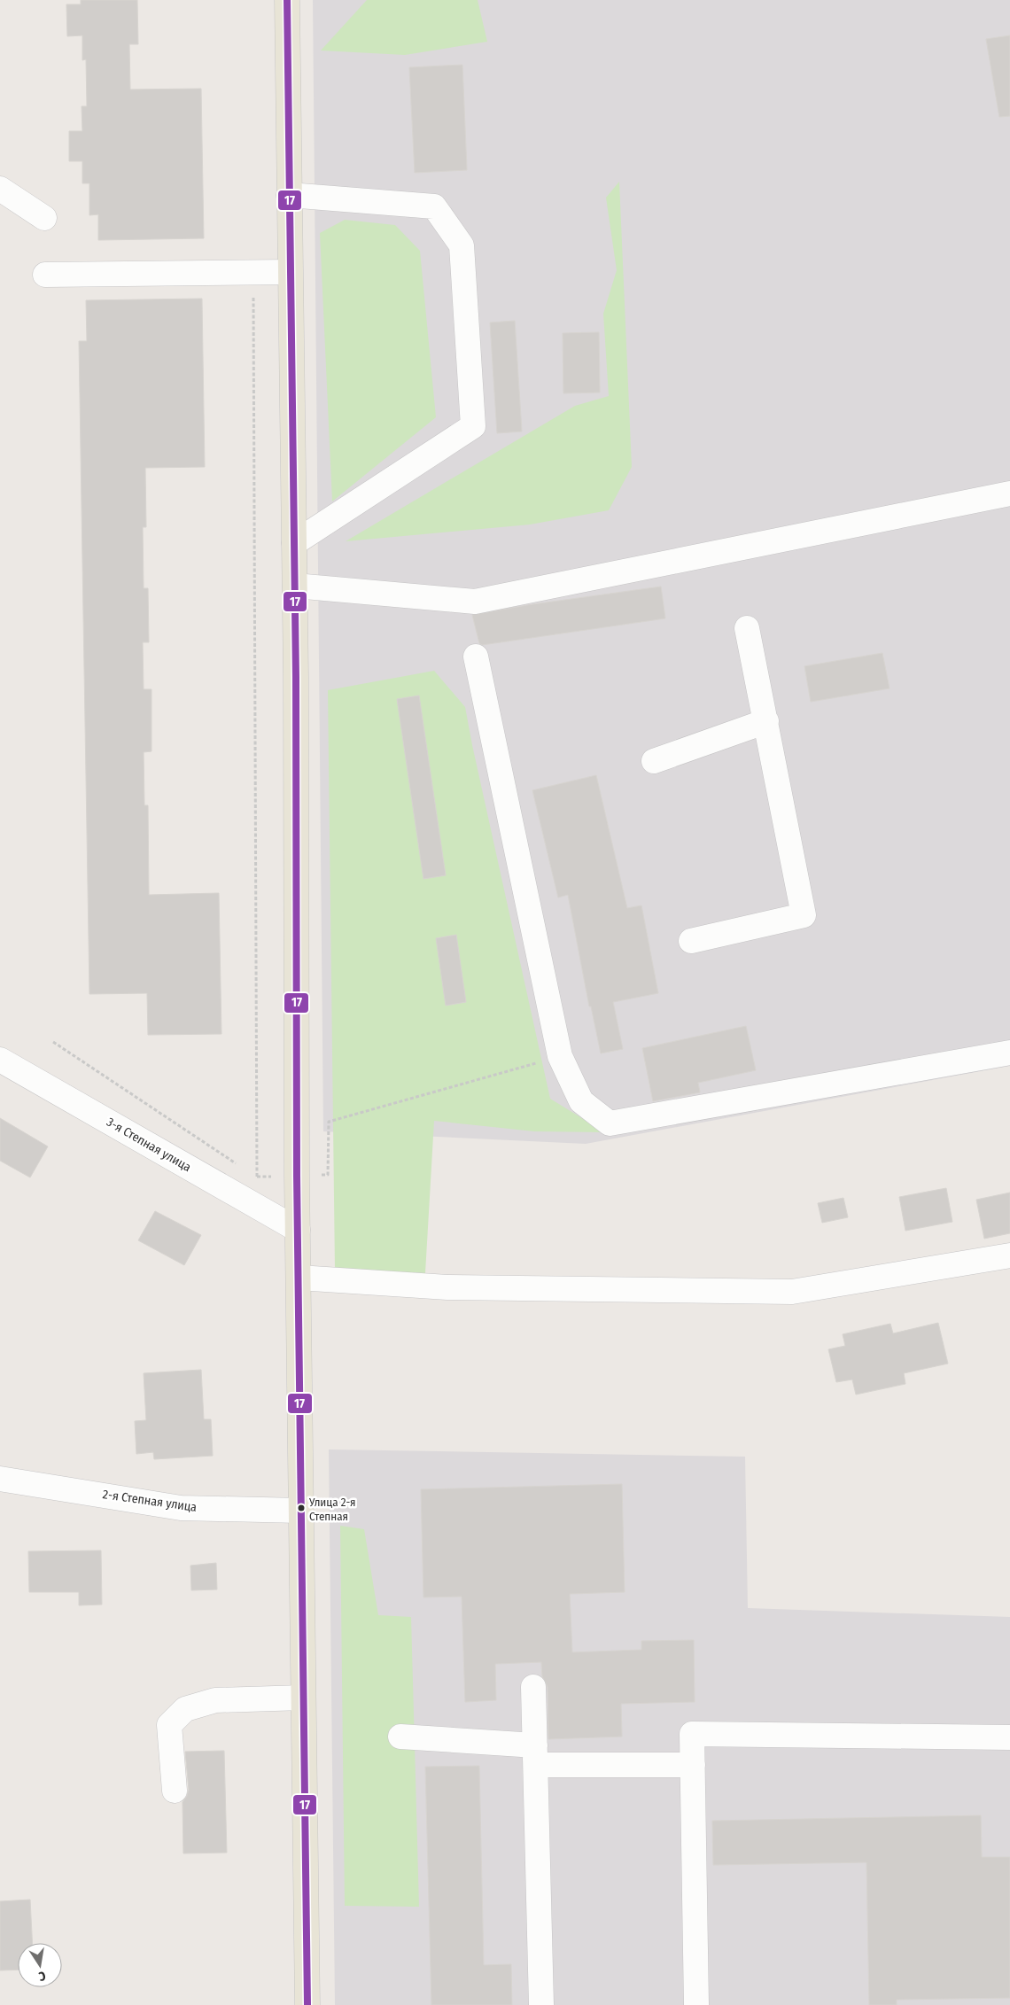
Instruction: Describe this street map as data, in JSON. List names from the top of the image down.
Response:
{
  "streets": {
    "street": ["3-я Степная улица", "2-я Степная улица"]
  },
  "places": ["Улица 2-я Степная"],
  "lines": ["transit line 17"],
  "north": "bottom"
}
